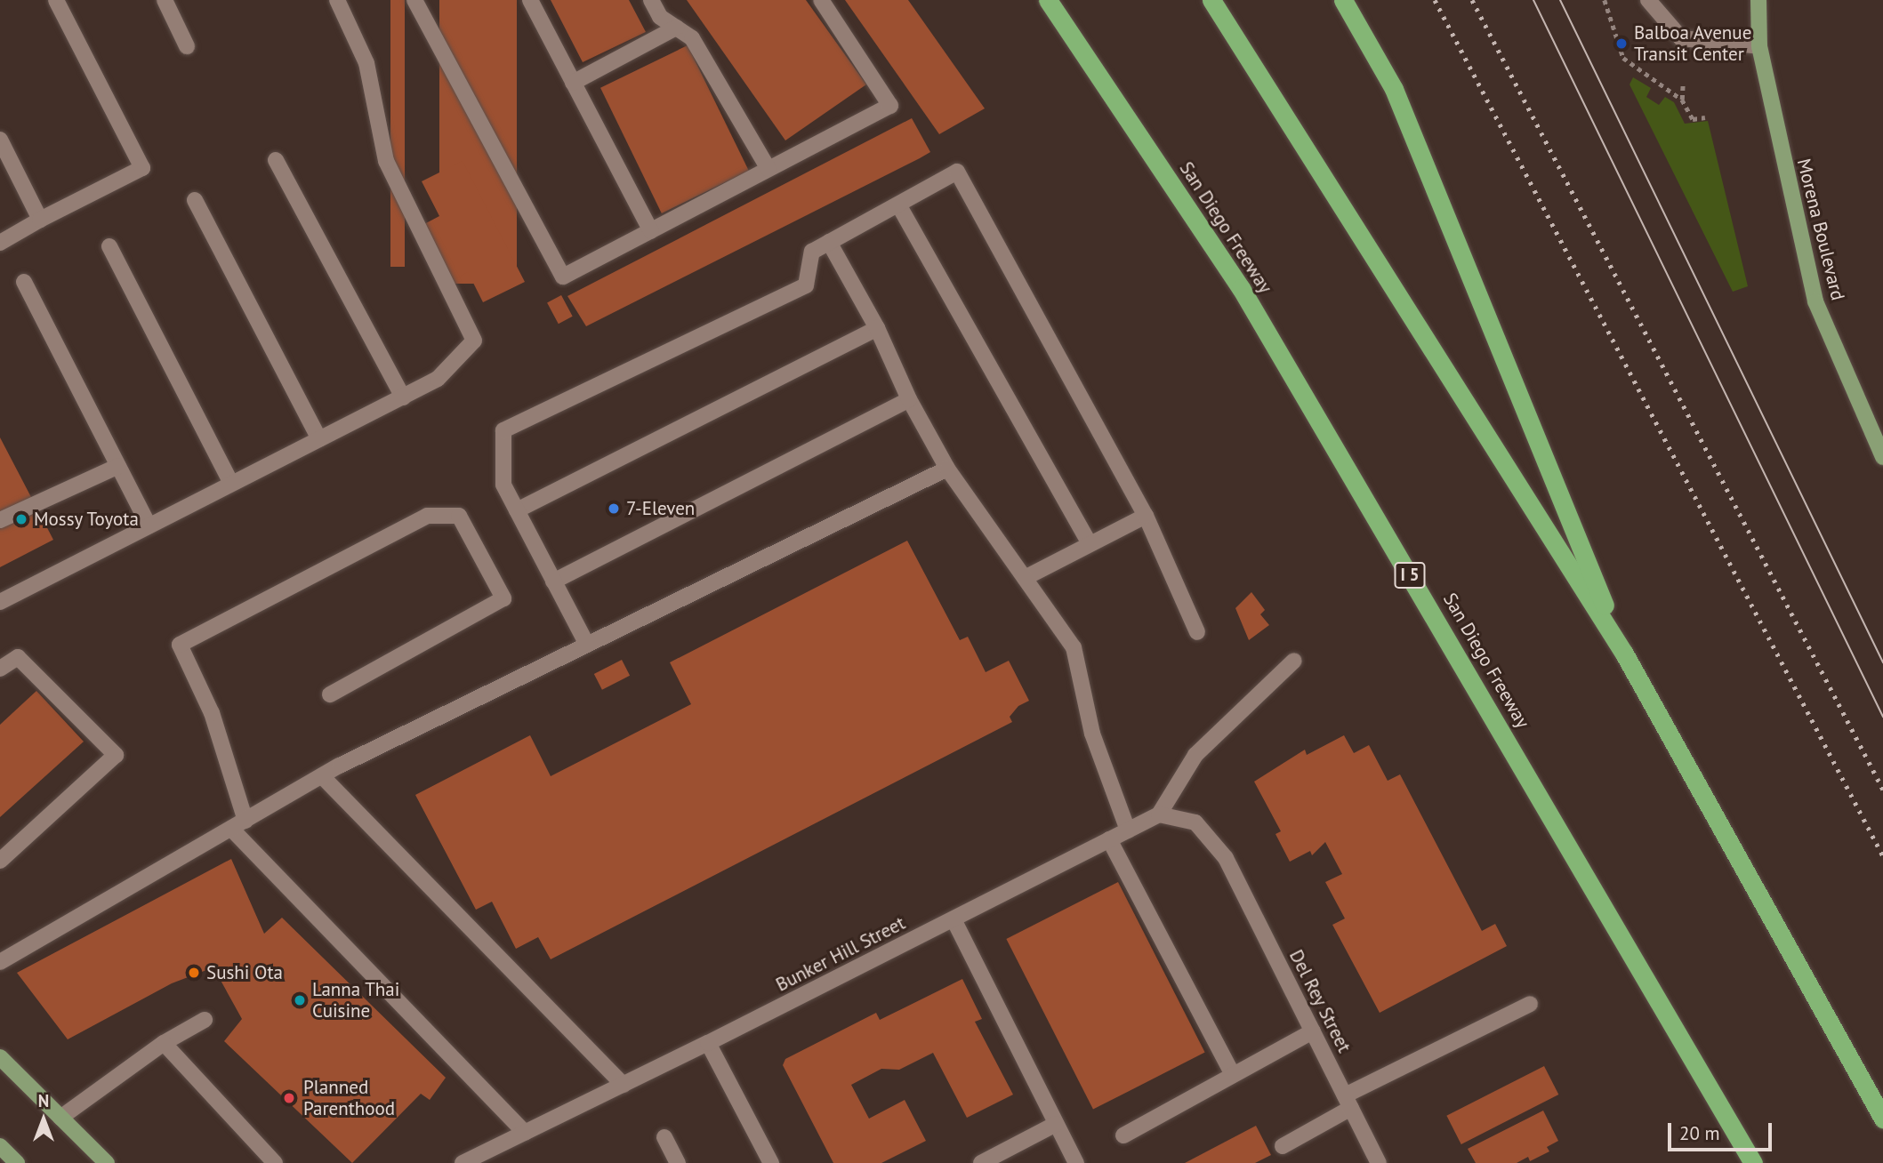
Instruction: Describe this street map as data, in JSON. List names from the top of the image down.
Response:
{
  "streets": {
    "highway": ["San Diego Freeway", "I 5"],
    "main road": ["Morena Boulevard"],
    "street": ["Bunker Hill Street", "Del Rey Street"]
  },
  "crossings": [
    ["Bunker Hill Street", "Del Rey Street"]
  ],
  "places": [
    "Balboa Avenue Transit Center",
    "7-Eleven",
    "Mossy Toyota",
    "Sushi Ota",
    "Lanna Thai Cuisine",
    "Planned Parenthood"
  ],
  "scale_bar": "20 m",
  "north": "top"
}
